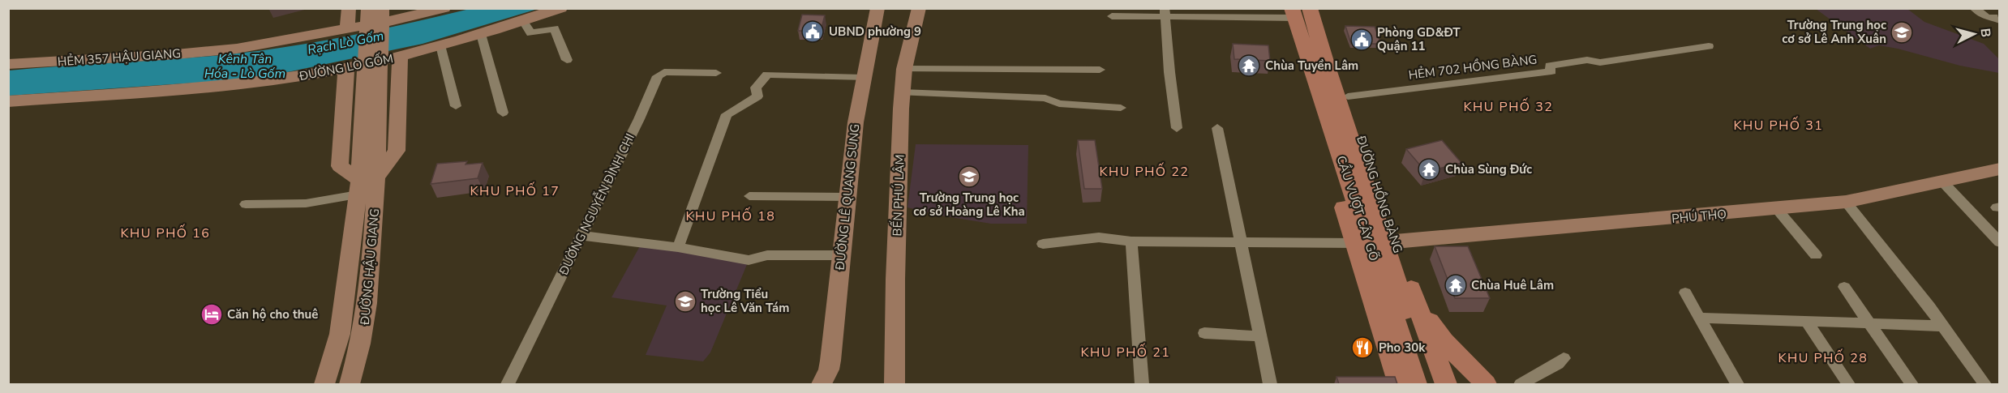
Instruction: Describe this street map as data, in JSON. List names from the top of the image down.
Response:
{
  "streets": {
    "main road": ["ĐƯỜNG HỒNG BÀNG", "CẦU VƯỢT CÂY GÕ"],
    "street": [
      "HẺM 357 HẬU GIANG",
      "ĐƯỜNG LÒ GỐM",
      "HẺM 702 HỒNG BÀNG",
      "BẾN PHÚ LÂM",
      "ĐƯỜNG LÊ QUANG SUNG",
      "ĐƯỜNG NGUYỄN ĐÌNH CHI",
      "PHÚ THỌ",
      "ĐƯỜNG HẬU GIANG"
    ]
  },
  "crossings": [
    ["HẺM 702 HỒNG BÀNG", "ĐƯỜNG HỒNG BÀNG"],
    ["ĐƯỜNG HỒNG BÀNG", "CẦU VƯỢT CÂY GÕ"],
    ["ĐƯỜNG HỒNG BÀNG", "PHÚ THỌ"]
  ],
  "districts": [
    "KHU PHỐ 32",
    "KHU PHỐ 31",
    "KHU PHỐ 22",
    "KHU PHỐ 17",
    "KHU PHỐ 18",
    "KHU PHỐ 16",
    "KHU PHỐ 21",
    "KHU PHỐ 28"
  ],
  "water": ["Rạch Lò Gốm", "Kênh Tân Hóa - Lò Gốm"],
  "places": {
    "public building": ["UBND phường 9", "Phòng GD&ĐT Quận 11"],
    "school or university": ["Trường Trung học cơ sở Lê Anh Xuân", "Trường Trung học cơ sở Hoàng Lê Kha", "Trường Tiểu học Lê Văn Tám"],
    "temple": ["Chùa Tuyền Lâm", "Chùa Sùng Đức", "Chùa Huê Lâm"],
    "hotel": ["Căn hộ cho thuê"],
    "restaurant": ["Pho 30k"]
  },
  "north": "right"
}
